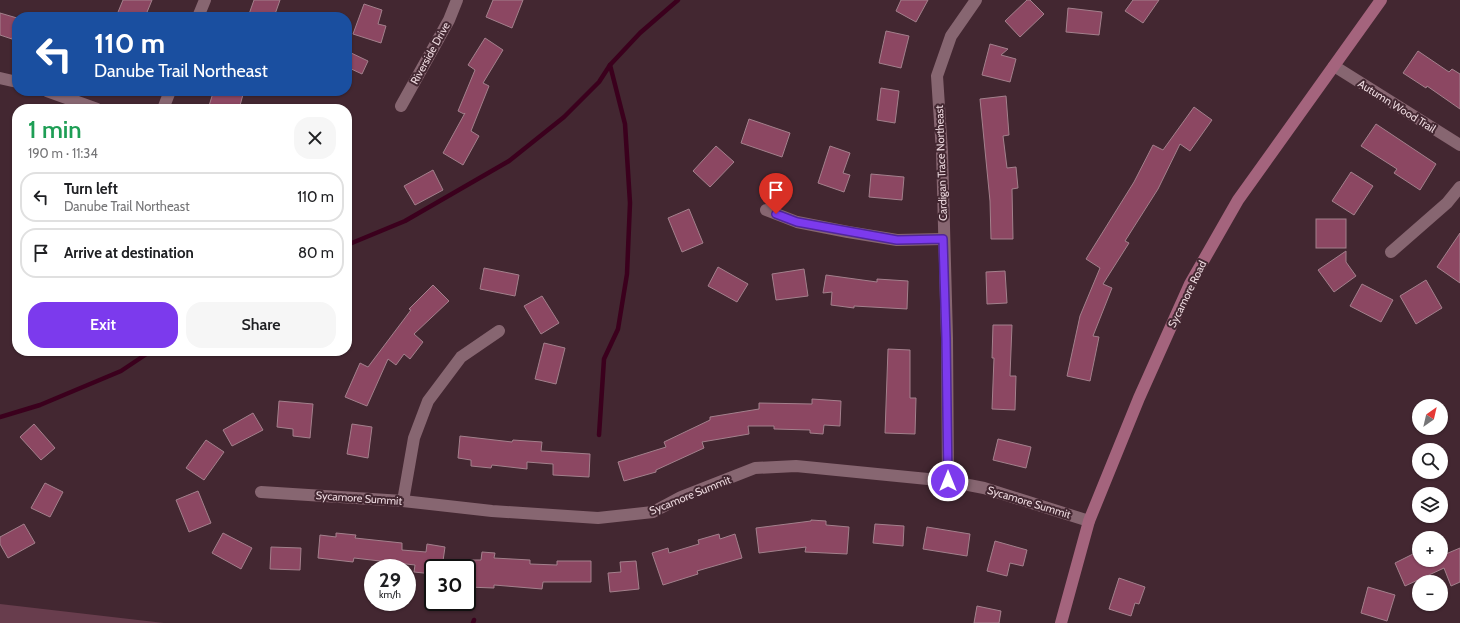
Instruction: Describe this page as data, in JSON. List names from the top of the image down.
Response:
{
  "streets": {
    "street": [
      "Riverside Drive",
      "Autumn Wood Trail",
      "Cardigan Trace Northeast",
      "Sycamore Road",
      "Sycamore Summit"
    ]
  },
  "crossings": [
    ["Autumn Wood Trail", "Sycamore Road"],
    ["Cardigan Trace Northeast", "Sycamore Summit"],
    ["Sycamore Road", "Sycamore Summit"]
  ],
  "north": "top right",
  "page": {
    "turn": ["110 m", "Danube Trail Northeast"],
    "heading": ["1 min", "190 m · 11:34"],
    "list": [
      {
        "name": "Turn left",
        "note": "Danube Trail Northeast",
        "value": "110 m"
      },
      {
        "name": "Arrive at destination",
        "value": "80 m"
      }
    ],
    "buttons": ["Exit", "Share"],
    "map_buttons": ["+", "−"],
    "speed": "29 km/h",
    "limit": "30"
  }
}
